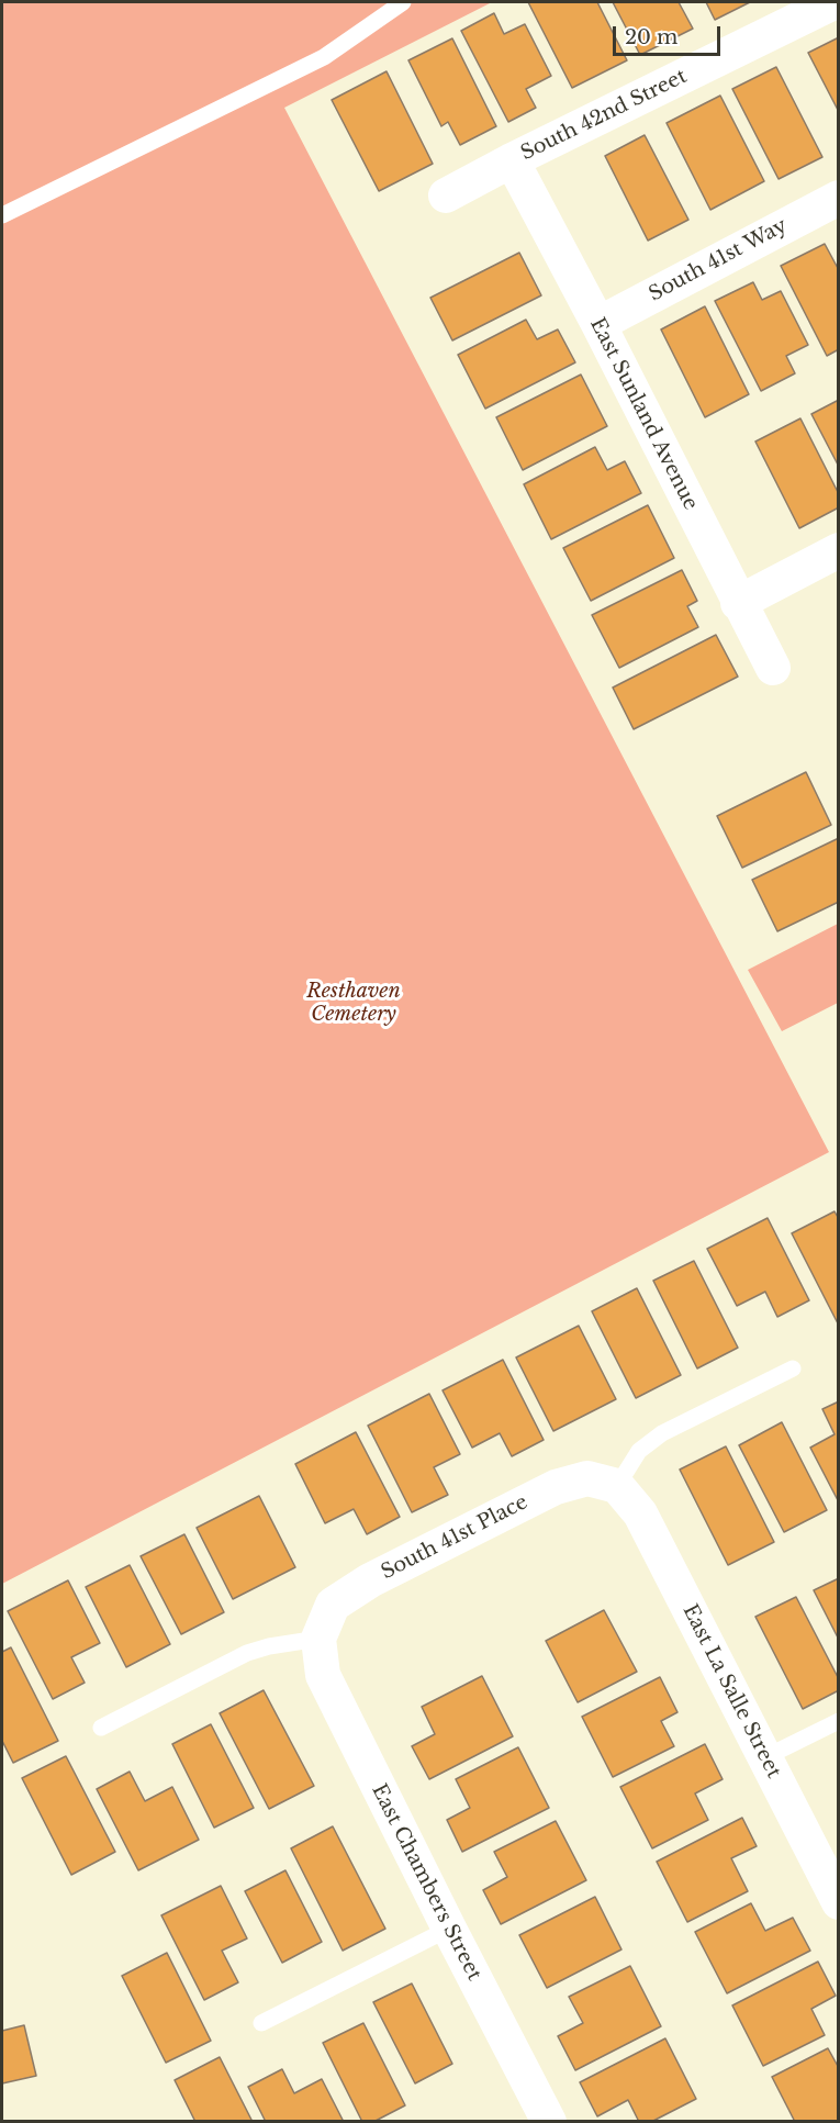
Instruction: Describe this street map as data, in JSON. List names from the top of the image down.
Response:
{
  "streets": {
    "street": [
      "South 42nd Street",
      "South 41st Way",
      "East Sunland Avenue",
      "South 41st Place",
      "East La Salle Street",
      "East Chambers Street"
    ]
  },
  "crossings": [
    ["South 42nd Street", "East Sunland Avenue"],
    ["South 41st Way", "East Sunland Avenue"],
    ["South 41st Place", "East La Salle Street"],
    ["South 41st Place", "East Chambers Street"]
  ],
  "parks": ["Resthaven Cemetery"],
  "scale_bar": "20 m"
}
